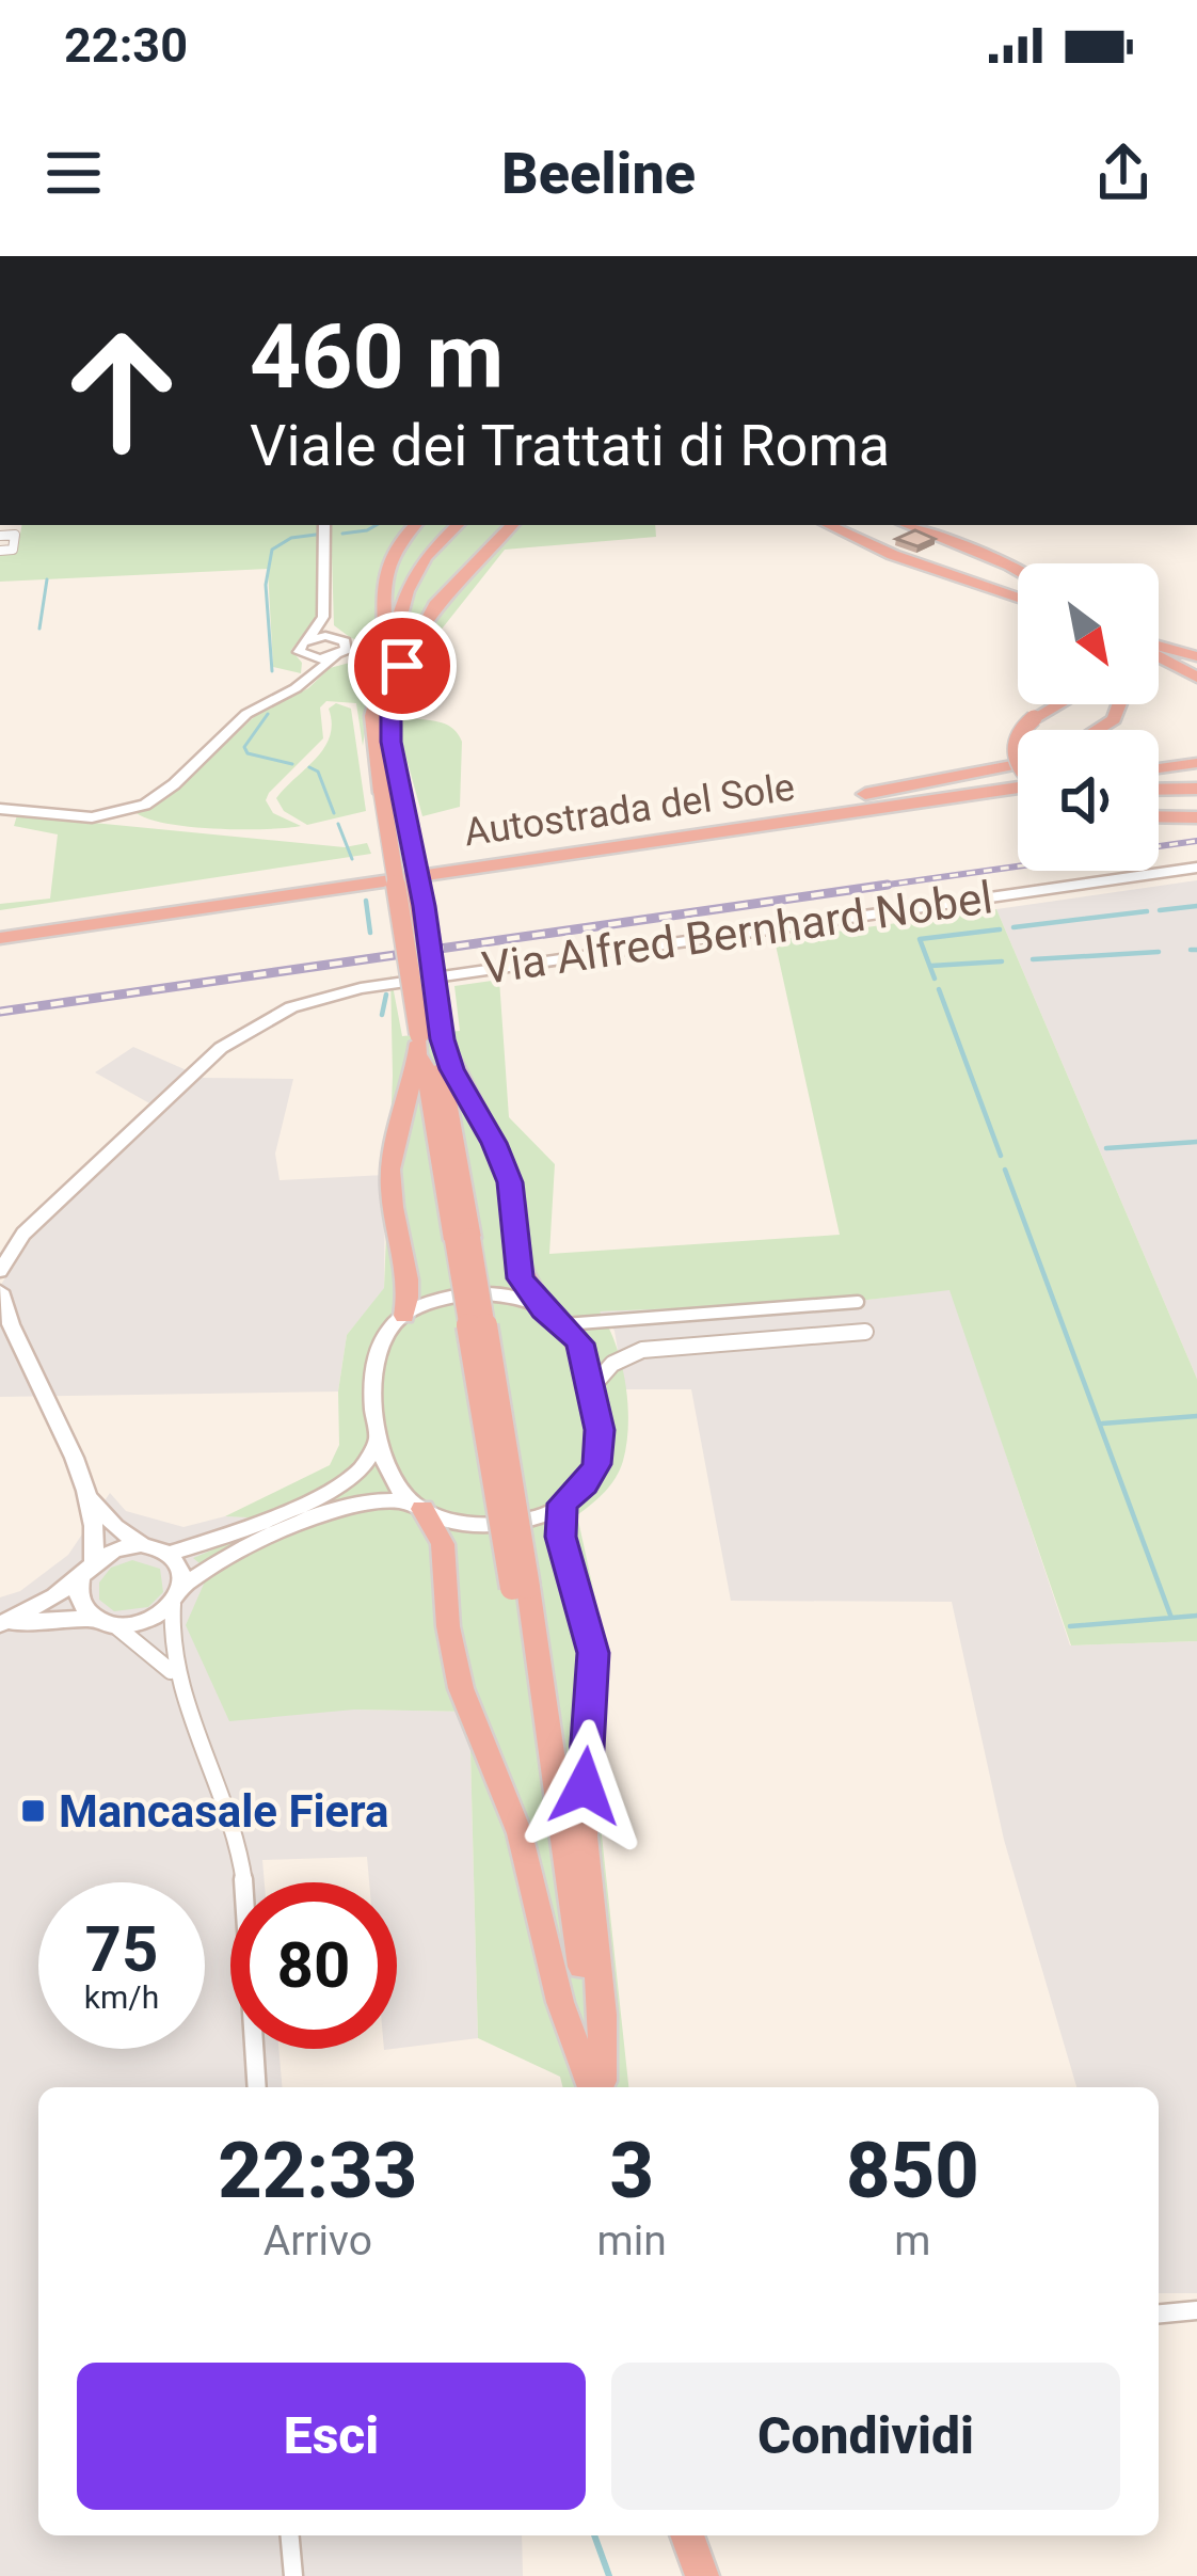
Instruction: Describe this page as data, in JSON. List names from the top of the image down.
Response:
{
  "streets": {
    "highway": ["Autostrada del Sole"],
    "street": ["Via Alfred Bernhard Nobel"]
  },
  "places": {
    "transit": ["Mancasale Fiera"]
  },
  "north": "bottom right",
  "page": {
    "status": "22:30",
    "header": "Beeline",
    "turn": ["460 m", "Viale dei Trattati di Roma"],
    "speed": "75 km/h",
    "limit": "80",
    "eta": [
      "22:33",
      "Arrivo",
      "3",
      "min",
      "850",
      "m"
    ],
    "buttons": ["Esci", "Condividi"]
  }
}
